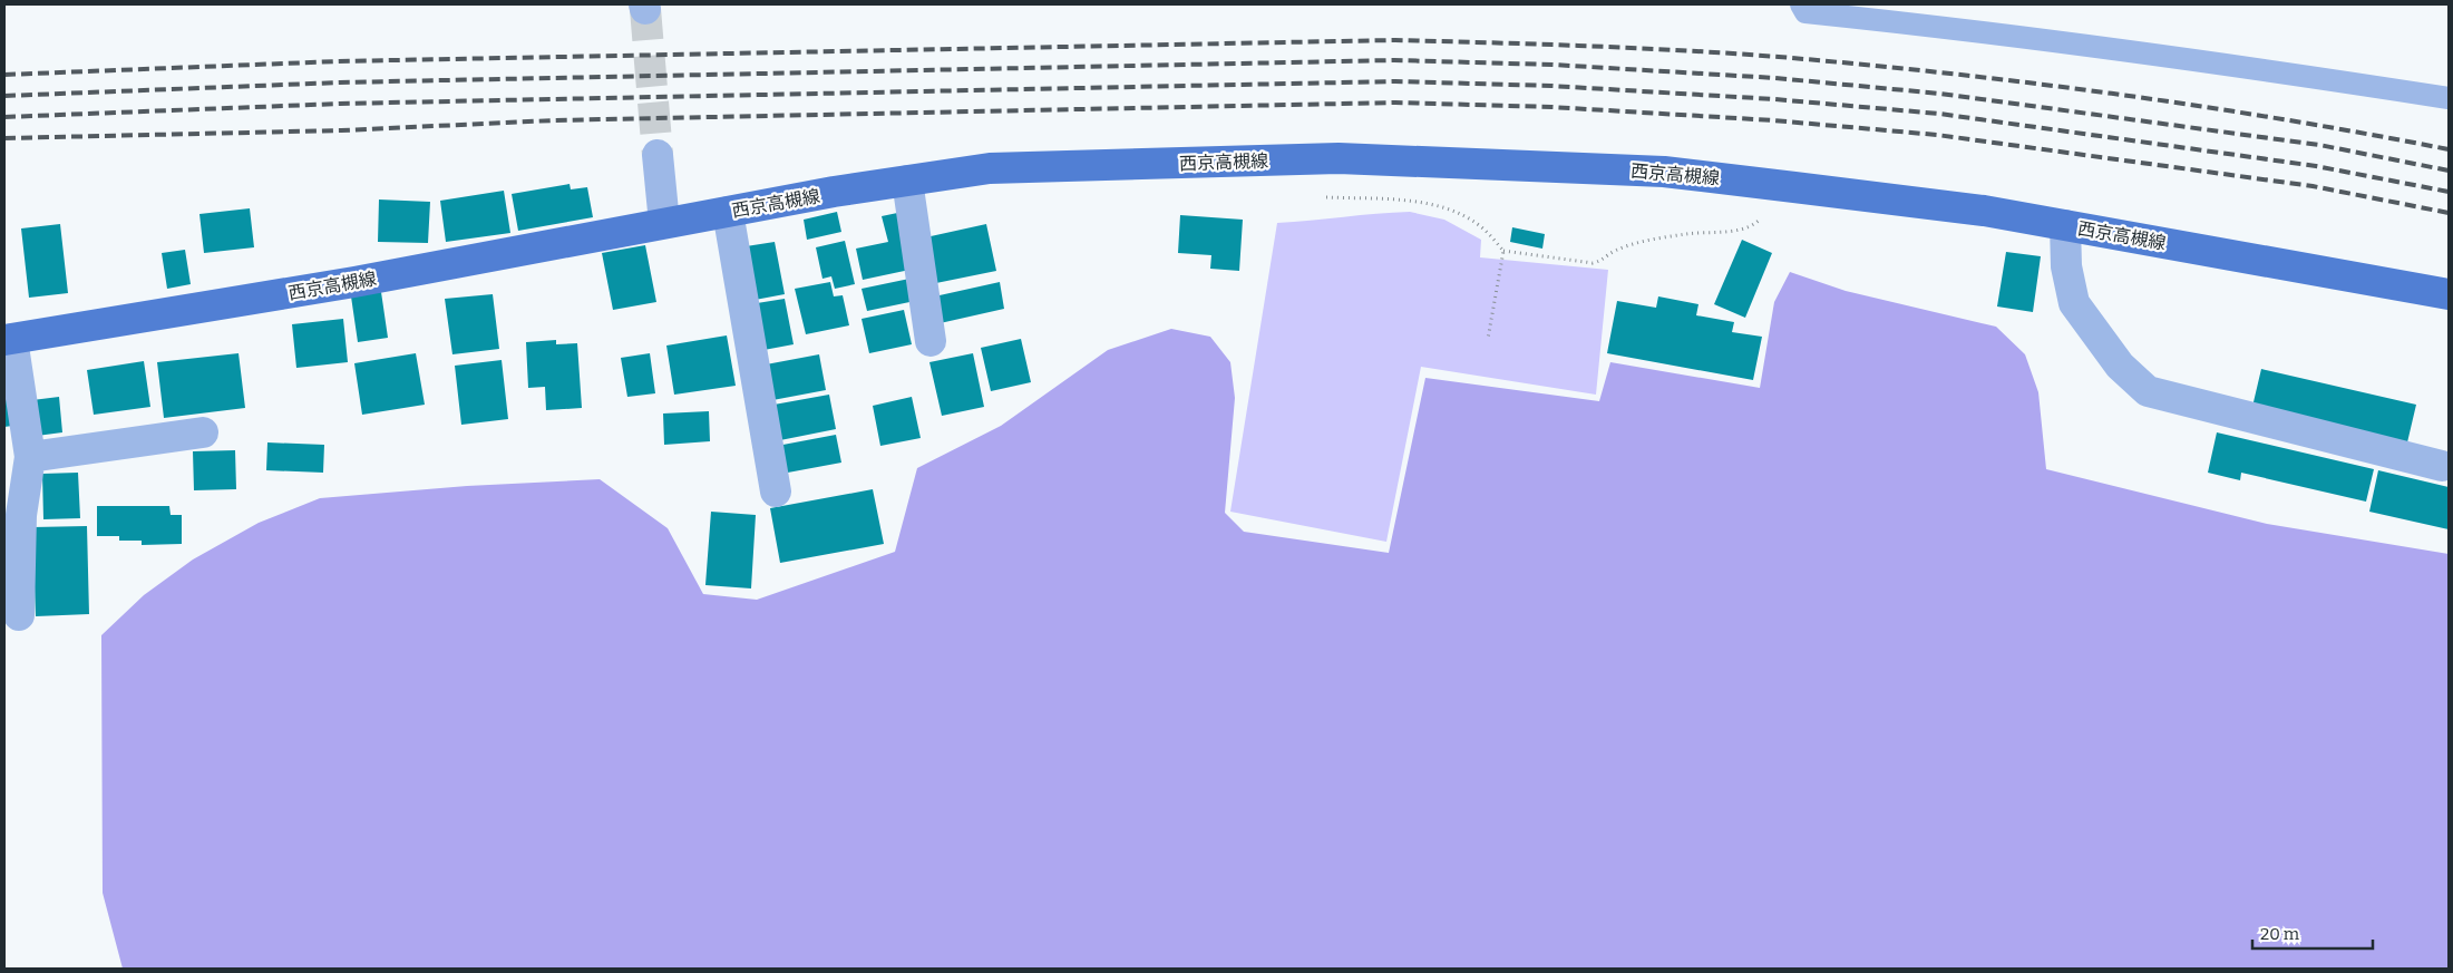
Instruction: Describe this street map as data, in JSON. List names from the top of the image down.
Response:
{
  "streets": {
    "main road": ["西京高槻線"]
  },
  "scale_bar": "20 m"
}
